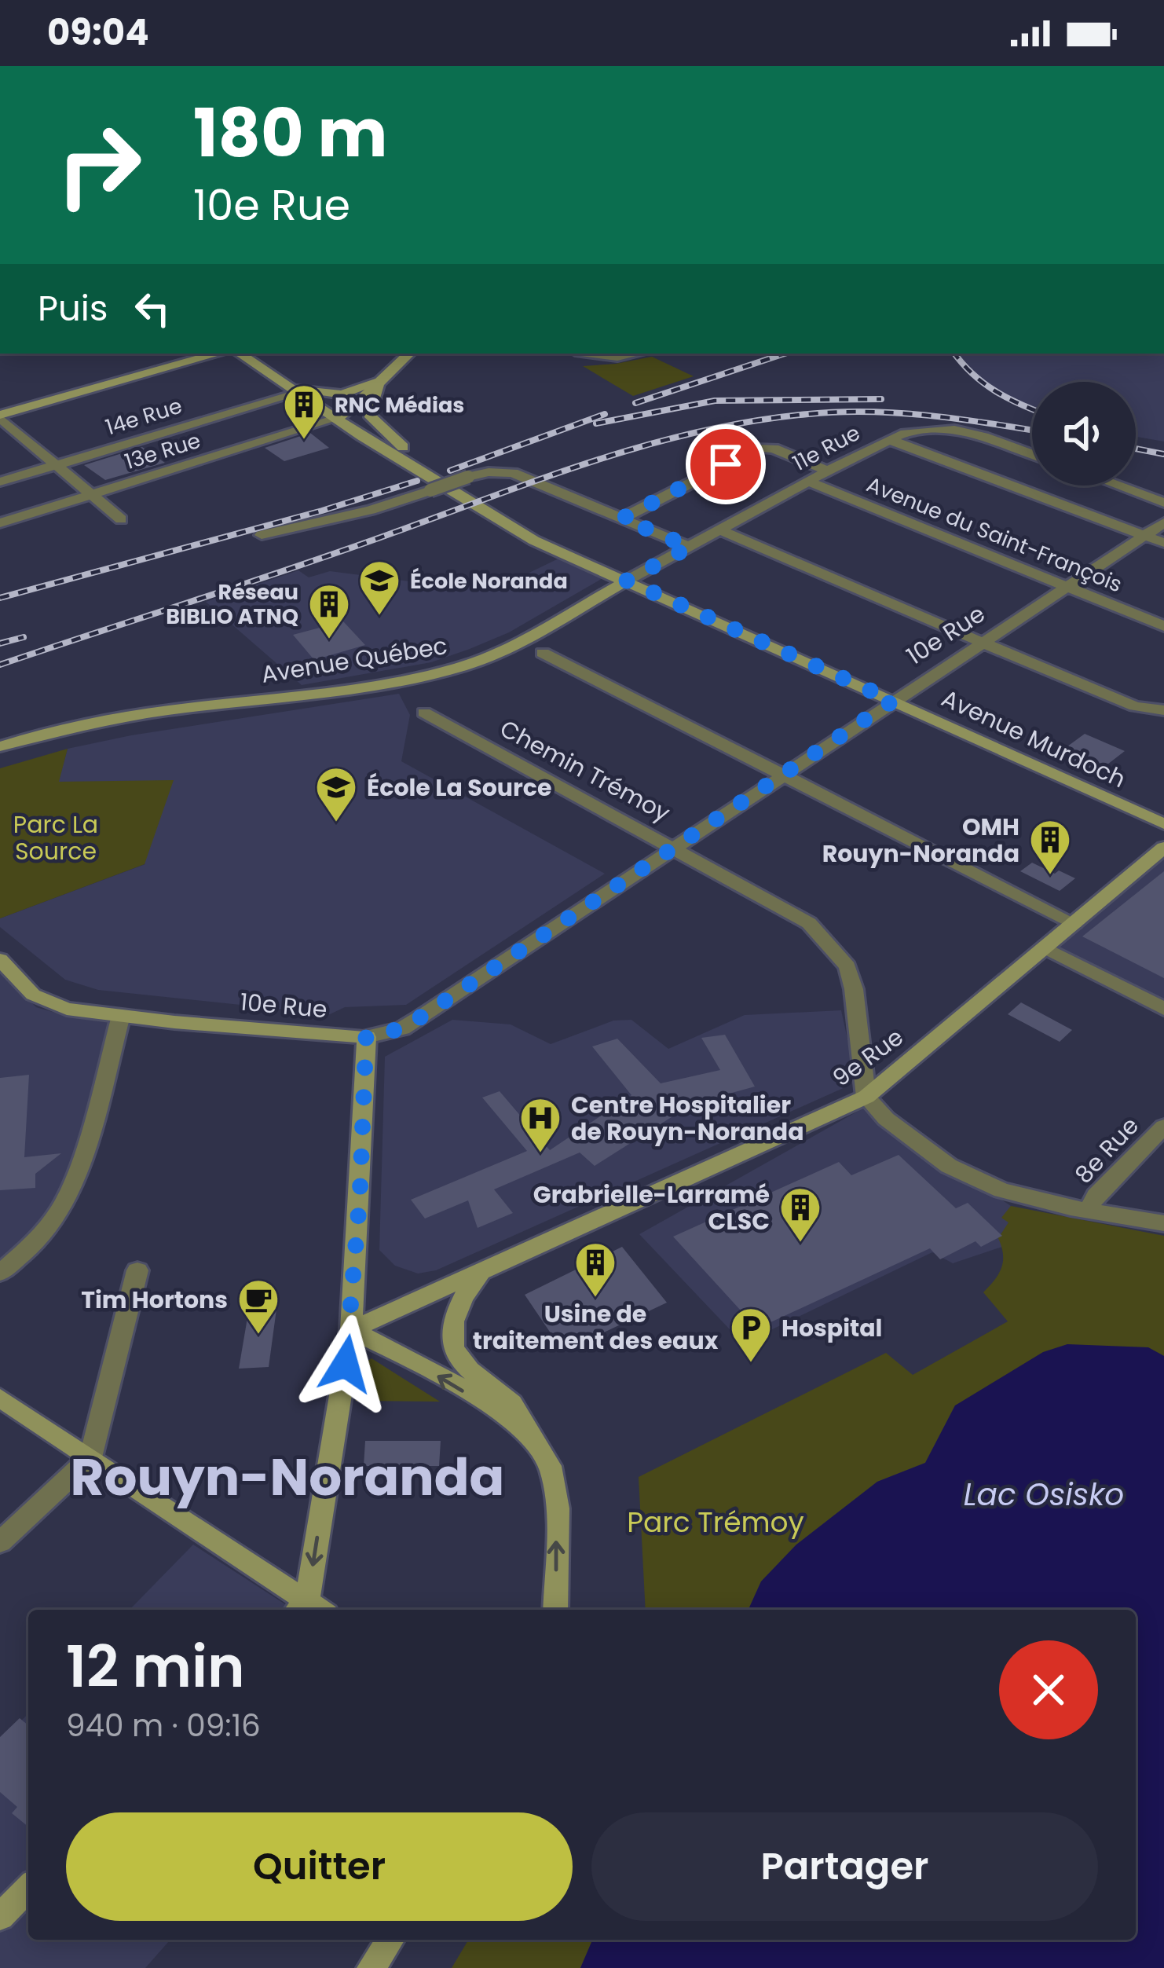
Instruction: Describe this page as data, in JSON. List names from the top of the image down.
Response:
{
  "streets": {
    "street": [
      "14e Rue",
      "11e Rue",
      "13e Rue",
      "Avenue du Saint-François",
      "10e Rue",
      "Avenue Québec",
      "Avenue Murdoch",
      "Chemin Trémoy",
      "9e Rue",
      "8e Rue"
    ]
  },
  "crossings": [
    ["14e Rue", "Avenue Murdoch"],
    ["11e Rue", "Avenue du Saint-François"],
    ["11e Rue", "Avenue Québec"],
    ["11e Rue", "Avenue Murdoch"],
    ["13e Rue", "Avenue Murdoch"],
    ["Avenue du Saint-François", "10e Rue"],
    ["10e Rue", "Avenue Murdoch"],
    ["10e Rue", "Chemin Trémoy"],
    ["Avenue Québec", "Avenue Murdoch"],
    ["Chemin Trémoy", "9e Rue"]
  ],
  "districts": ["Rouyn-Noranda"],
  "water": ["Lac Osisko"],
  "parks": ["Parc La Source", "Parc Trémoy"],
  "places": {
    "building": [
      "RNC Médias",
      "Réseau BIBLIO ATNQ",
      "OMH Rouyn-Noranda",
      "Grabrielle-Larramé CLSC",
      "Usine de traitement des eaux"
    ],
    "school or university": ["École Noranda", "École La Source"],
    "hospital": ["Centre Hospitalier de Rouyn-Noranda"],
    "cafe": ["Tim Hortons"],
    "parking": ["Hospital"]
  },
  "page": {
    "status": "09:04",
    "turn": ["180 m", "10e Rue"],
    "then": "Puis",
    "heading": ["12 min", "940 m · 09:16"],
    "buttons": ["Quitter", "Partager"]
  }
}
